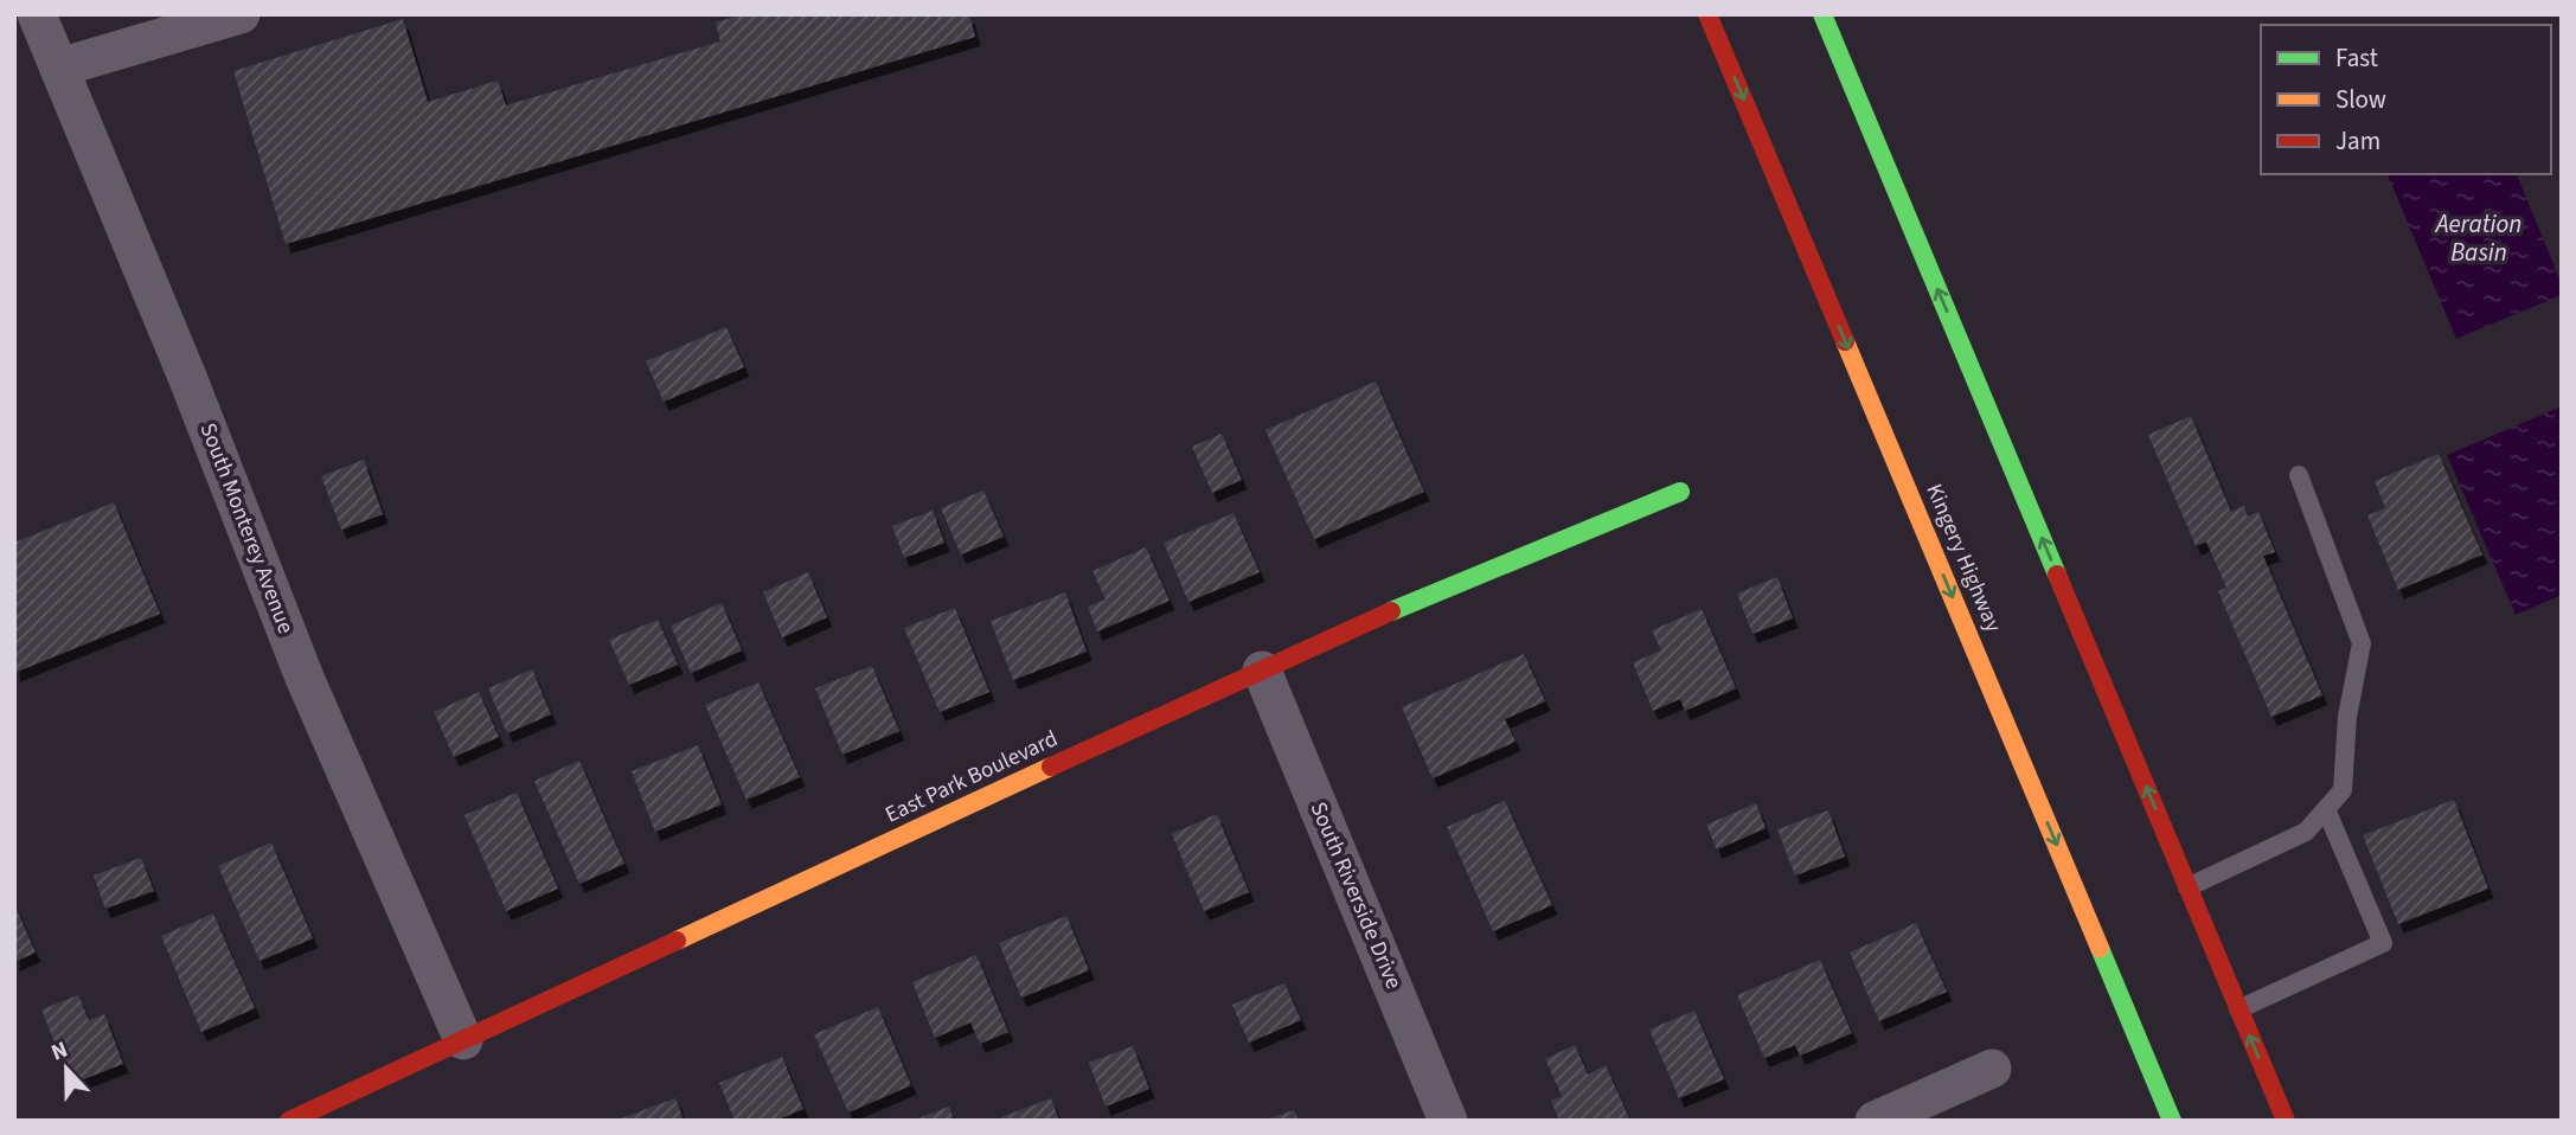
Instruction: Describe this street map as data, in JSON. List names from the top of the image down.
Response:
{
  "streets": {
    "main road": ["Kingery Highway", "East Park Boulevard"],
    "street": ["South Monterey Avenue", "South Riverside Drive"]
  },
  "crossings": [
    ["South Monterey Avenue", "East Park Boulevard"],
    ["East Park Boulevard", "South Riverside Drive"]
  ],
  "water": ["Aeration Basin"],
  "legend": ["Fast", "Slow", "Jam"],
  "north": "top"
}
